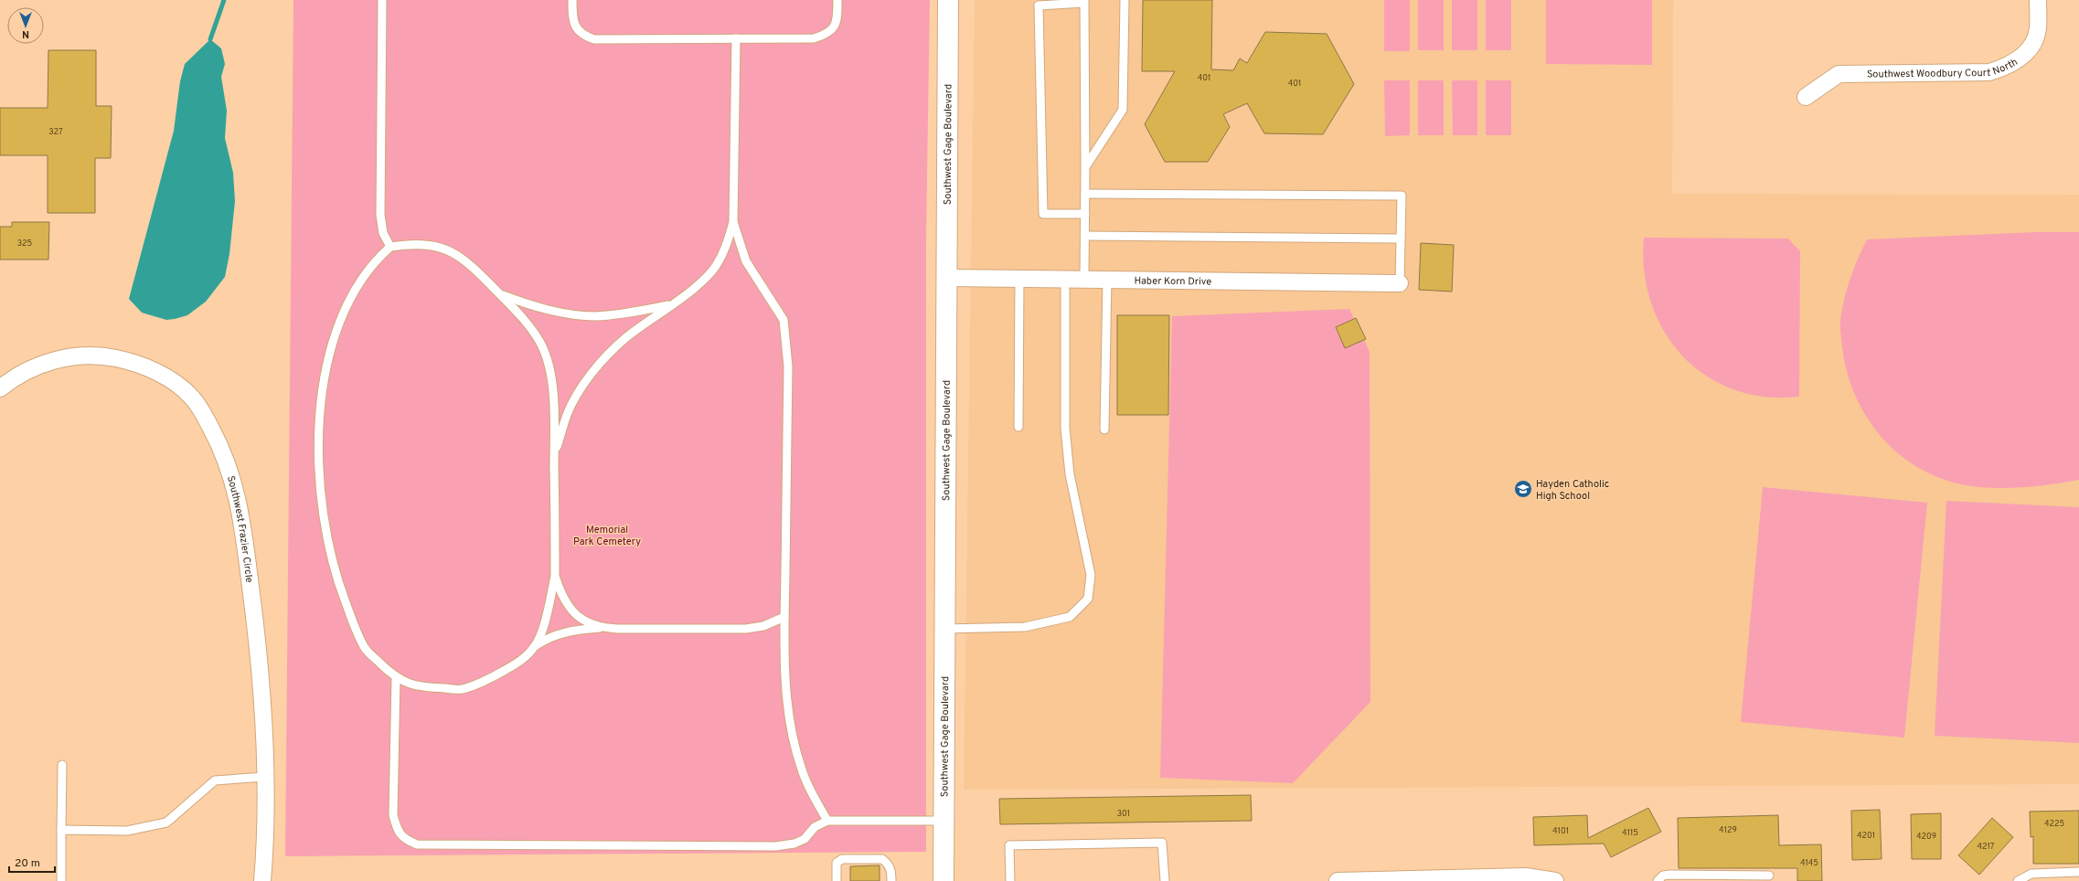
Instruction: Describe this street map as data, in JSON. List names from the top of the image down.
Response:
{
  "streets": {
    "main road": ["Southwest Gage Boulevard"],
    "street": ["Southwest Woodbury Court North", "Haber Korn Drive", "Southwest Frazier Circle"]
  },
  "crossings": [
    ["Southwest Gage Boulevard", "Haber Korn Drive"]
  ],
  "parks": ["Memorial Park Cemetery"],
  "places": {
    "school or university": ["Hayden Catholic High School"]
  },
  "house_numbers": [
    "401",
    "401",
    "327",
    "325",
    "301",
    "4225",
    "4129",
    "4101",
    "4115",
    "4201",
    "4209",
    "4217",
    "4145"
  ],
  "scale_bar": "20 m",
  "north": "bottom"
}
